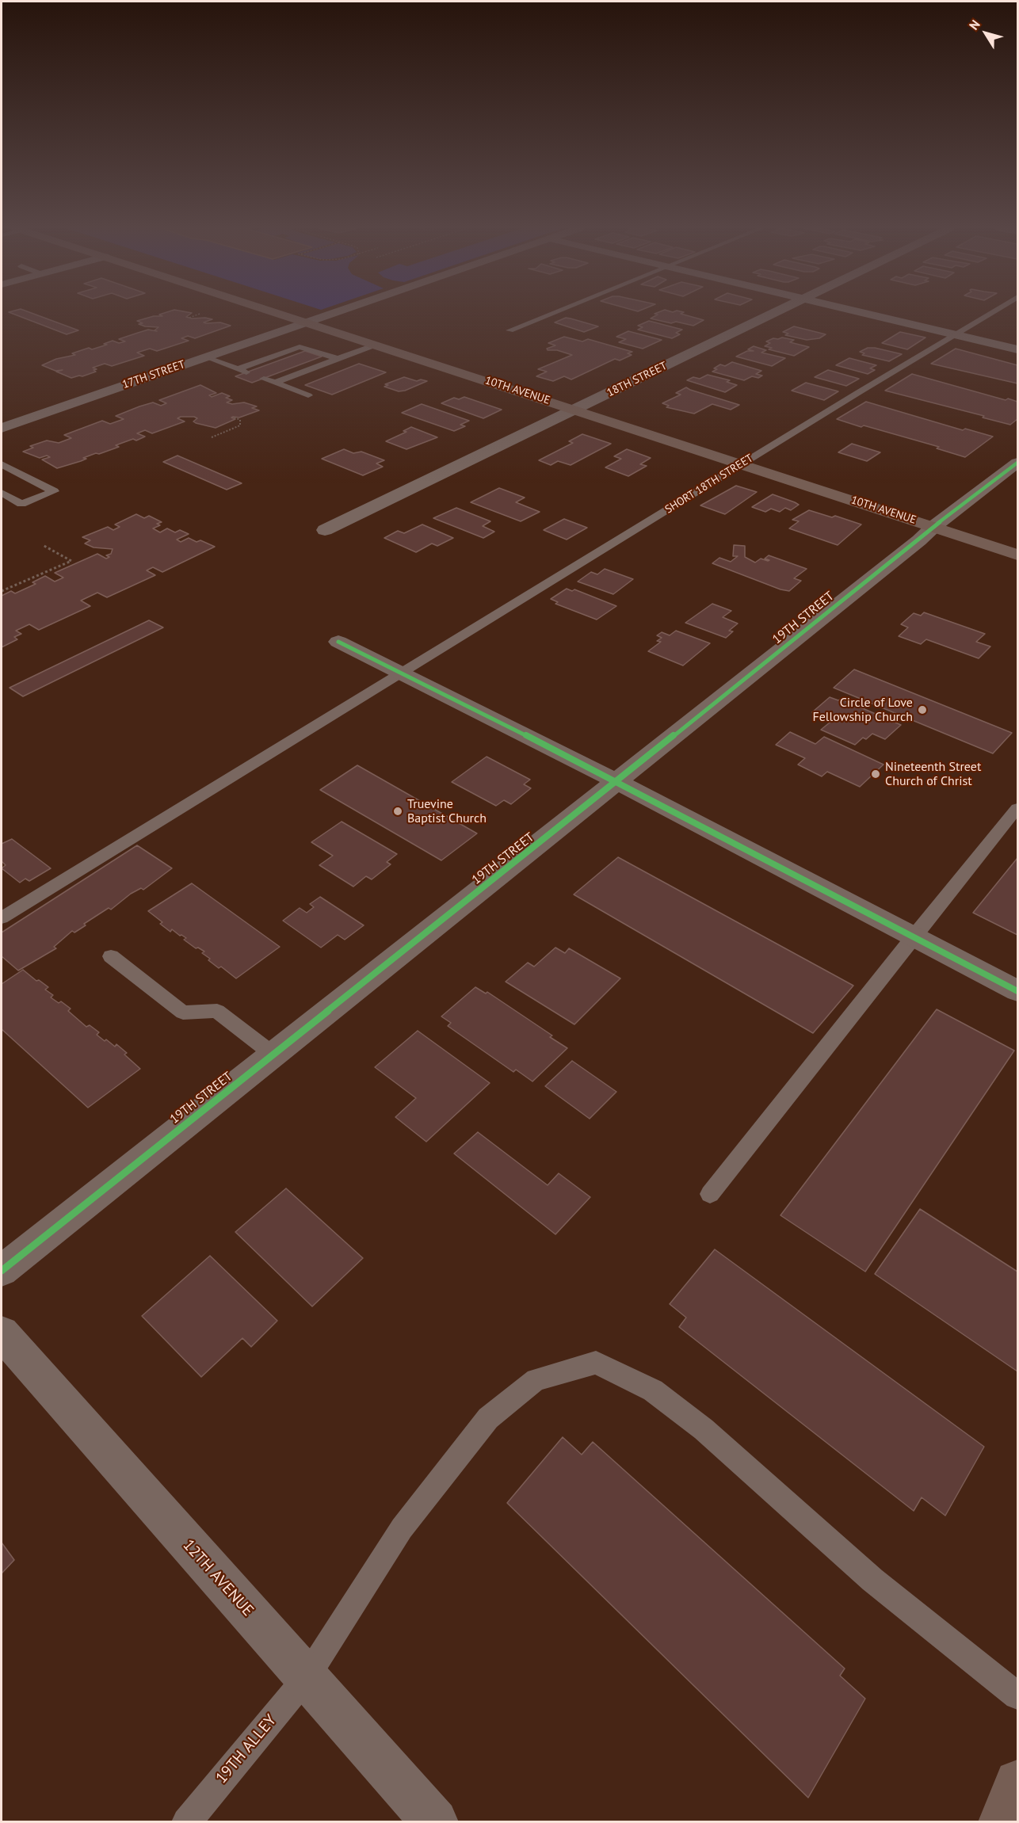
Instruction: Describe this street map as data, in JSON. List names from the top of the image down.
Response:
{
  "streets": {
    "main road": ["10TH AVENUE"],
    "street": [
      "17TH STREET",
      "18TH STREET",
      "19TH STREET",
      "12TH AVENUE"
    ],
    "lane": ["SHORT 18TH STREET", "19TH ALLEY"]
  },
  "crossings": [
    ["17TH STREET", "10TH AVENUE"],
    ["18TH STREET", "10TH AVENUE"],
    ["10TH AVENUE", "SHORT 18TH STREET"],
    ["10TH AVENUE", "19TH STREET"],
    ["12TH AVENUE", "19TH ALLEY"]
  ],
  "places": ["Circle of Love Fellowship Church", "Nineteenth Street Church of Christ", "Truevine Baptist Church"],
  "north": "top left"
}
